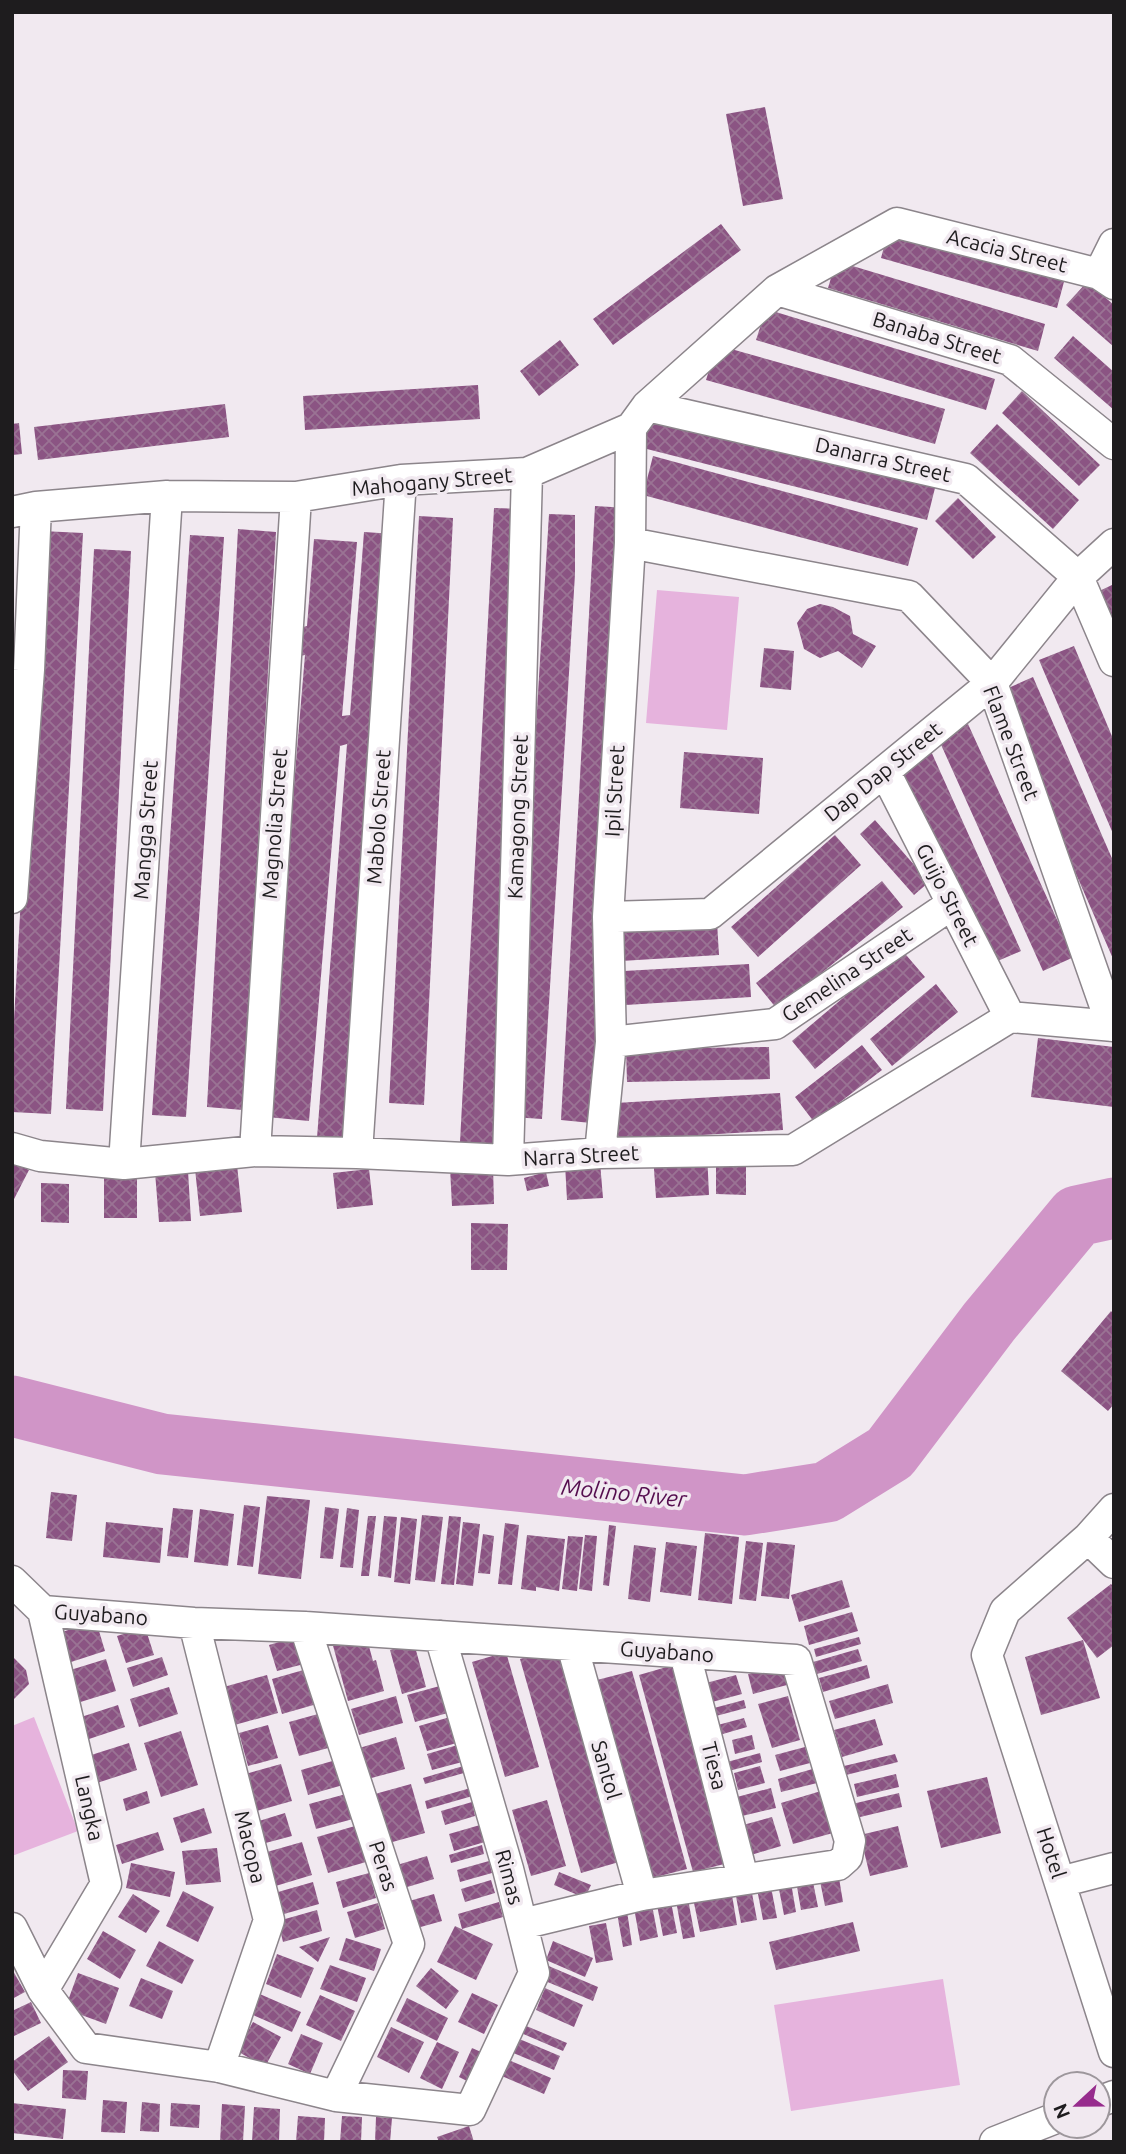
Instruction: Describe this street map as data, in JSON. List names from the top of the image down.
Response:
{
  "streets": {
    "street": [
      "Acacia Street",
      "Banaba Street",
      "Danarra Street",
      "Mahogany Street",
      "Flame Street",
      "Dap Dap Street",
      "Ipil Street",
      "Mabolo Street",
      "Kamagong Street",
      "Magnolia Street",
      "Mangga Street",
      "Guijo Street",
      "Gemelina Street",
      "Narra Street",
      "Guyabano",
      "Tiesa",
      "Santol",
      "Langka",
      "Macopa",
      "Hotel",
      "Peras",
      "Rimas"
    ]
  },
  "crossings": [
    ["Acacia Street", "Mahogany Street"],
    ["Banaba Street", "Mahogany Street"],
    ["Danarra Street", "Mahogany Street"],
    ["Danarra Street", "Dap Dap Street"],
    ["Danarra Street", "Ipil Street"],
    ["Mahogany Street", "Ipil Street"],
    ["Mahogany Street", "Mabolo Street"],
    ["Mahogany Street", "Kamagong Street"],
    ["Mahogany Street", "Magnolia Street"],
    ["Mahogany Street", "Mangga Street"],
    ["Flame Street", "Dap Dap Street"],
    ["Flame Street", "Ipil Street"],
    ["Dap Dap Street", "Ipil Street"],
    ["Dap Dap Street", "Guijo Street"],
    ["Ipil Street", "Gemelina Street"],
    ["Ipil Street", "Narra Street"],
    ["Mabolo Street", "Narra Street"],
    ["Kamagong Street", "Narra Street"],
    ["Magnolia Street", "Narra Street"],
    ["Mangga Street", "Narra Street"],
    ["Guijo Street", "Gemelina Street"],
    ["Guijo Street", "Narra Street"],
    ["Guyabano", "Tiesa"],
    ["Guyabano", "Santol"],
    ["Guyabano", "Langka"],
    ["Guyabano", "Macopa"],
    ["Guyabano", "Peras"],
    ["Guyabano", "Rimas"],
    ["Peras", "Rimas"]
  ],
  "water": ["Molino River"],
  "north": "left"
}
